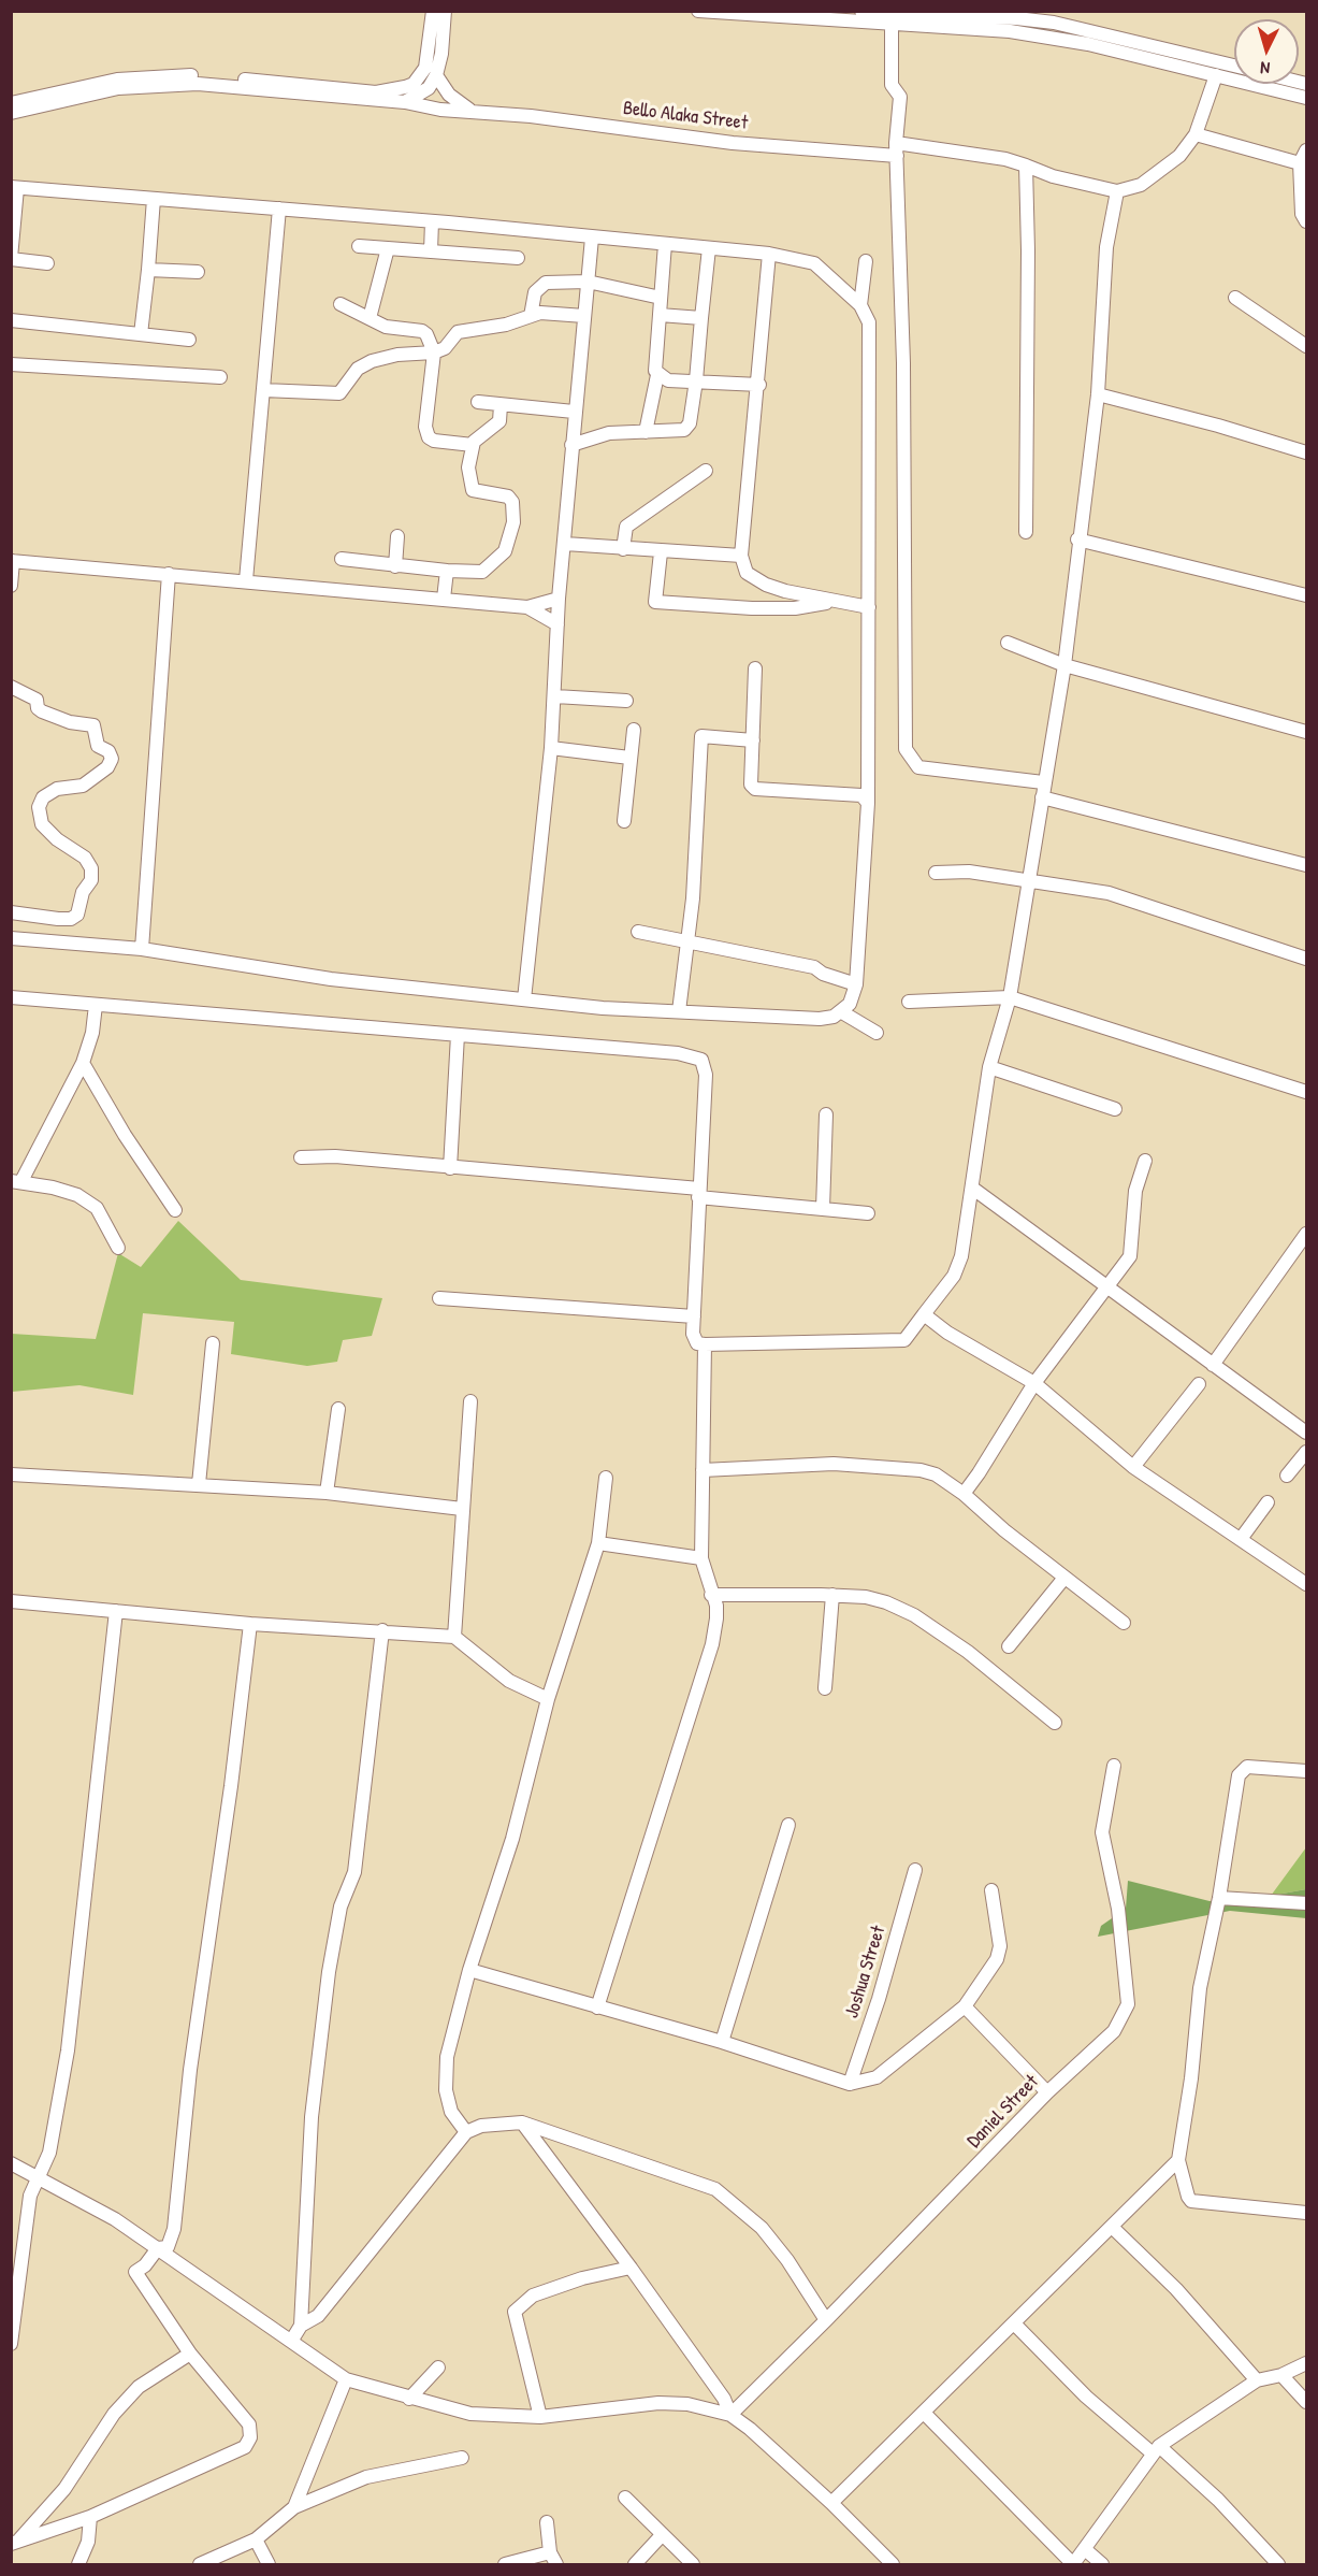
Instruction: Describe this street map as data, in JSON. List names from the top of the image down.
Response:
{
  "streets": {
    "street": ["Bello Alaka Street", "Joshua Street", "Daniel Street"]
  },
  "north": "bottom"
}
